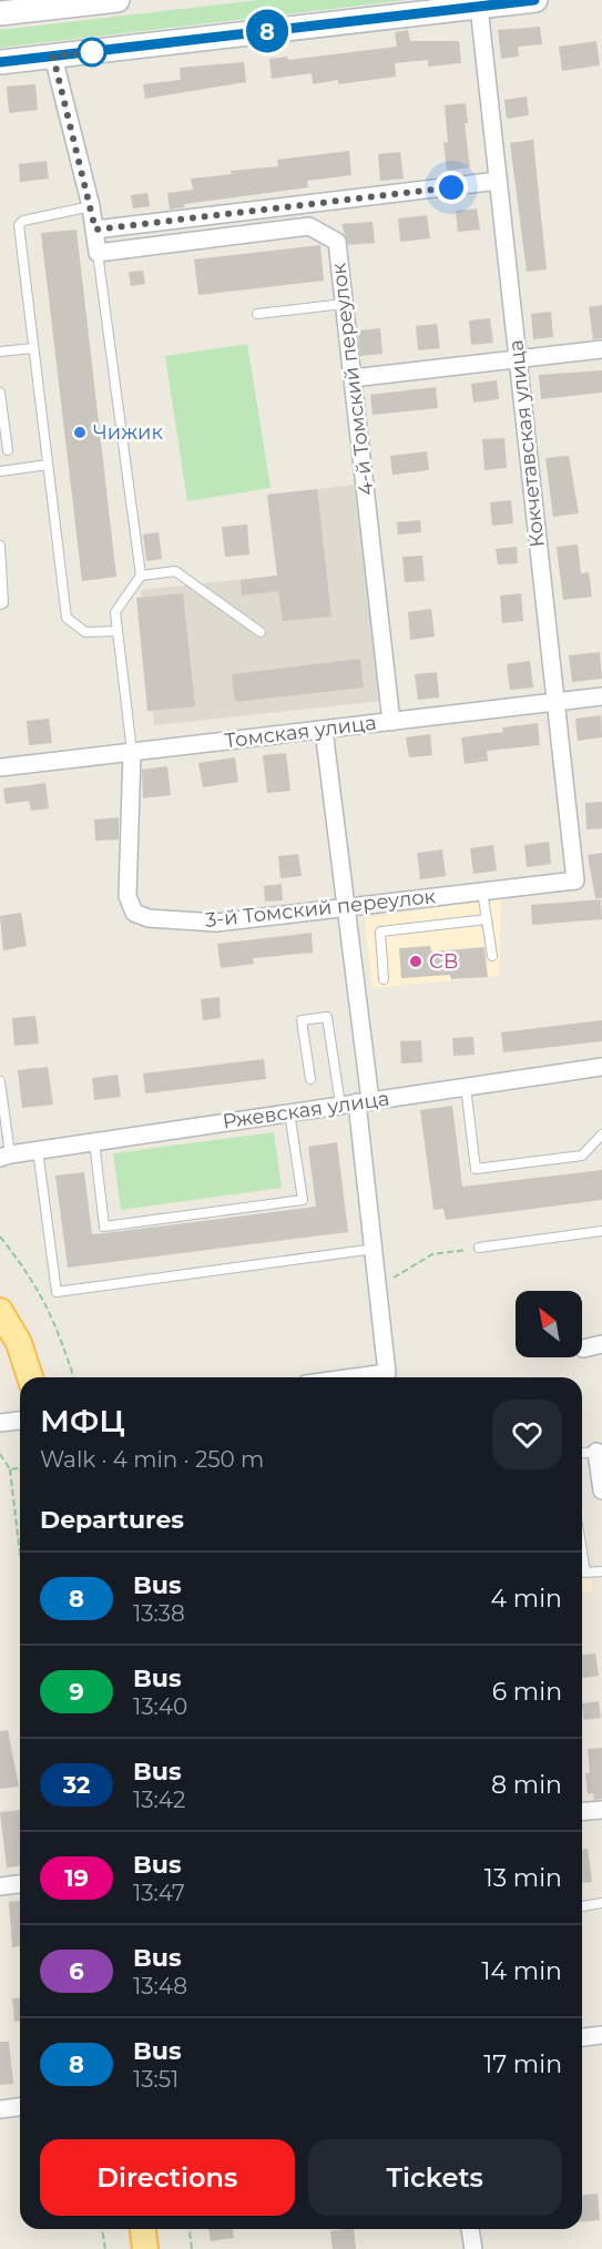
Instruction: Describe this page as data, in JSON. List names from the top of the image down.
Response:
{
  "streets": {
    "street": [
      "4-й Томский переулок",
      "Кокчетавская улица",
      "Томская улица",
      "3-й Томский переулок",
      "Ржевская улица"
    ]
  },
  "crossings": [
    ["4-й Томский переулок", "Томская улица"],
    ["Кокчетавская улица", "Томская улица"],
    ["Кокчетавская улица", "3-й Томский переулок"],
    ["Томская улица", "3-й Томский переулок"]
  ],
  "places": ["Чижик", "СВ"],
  "lines": ["bus line 8"],
  "north": "top left",
  "page": {
    "on_map": "8",
    "heading": [
      ["МФЦ", "Walk · 4 min · 250 m"],
      "Departures"
    ],
    "list": [
      {
        "mark": "8",
        "name": "Bus",
        "note": "13:38",
        "value": "4 min"
      },
      {
        "mark": "9",
        "name": "Bus",
        "note": "13:40",
        "value": "6 min"
      },
      {
        "mark": "32",
        "name": "Bus",
        "note": "13:42",
        "value": "8 min"
      },
      {
        "mark": "19",
        "name": "Bus",
        "note": "13:47",
        "value": "13 min"
      },
      {
        "mark": "6",
        "name": "Bus",
        "note": "13:48",
        "value": "14 min"
      },
      {
        "mark": "8",
        "name": "Bus",
        "note": "13:51",
        "value": "17 min"
      }
    ],
    "buttons": ["Directions", "Tickets"]
  }
}
